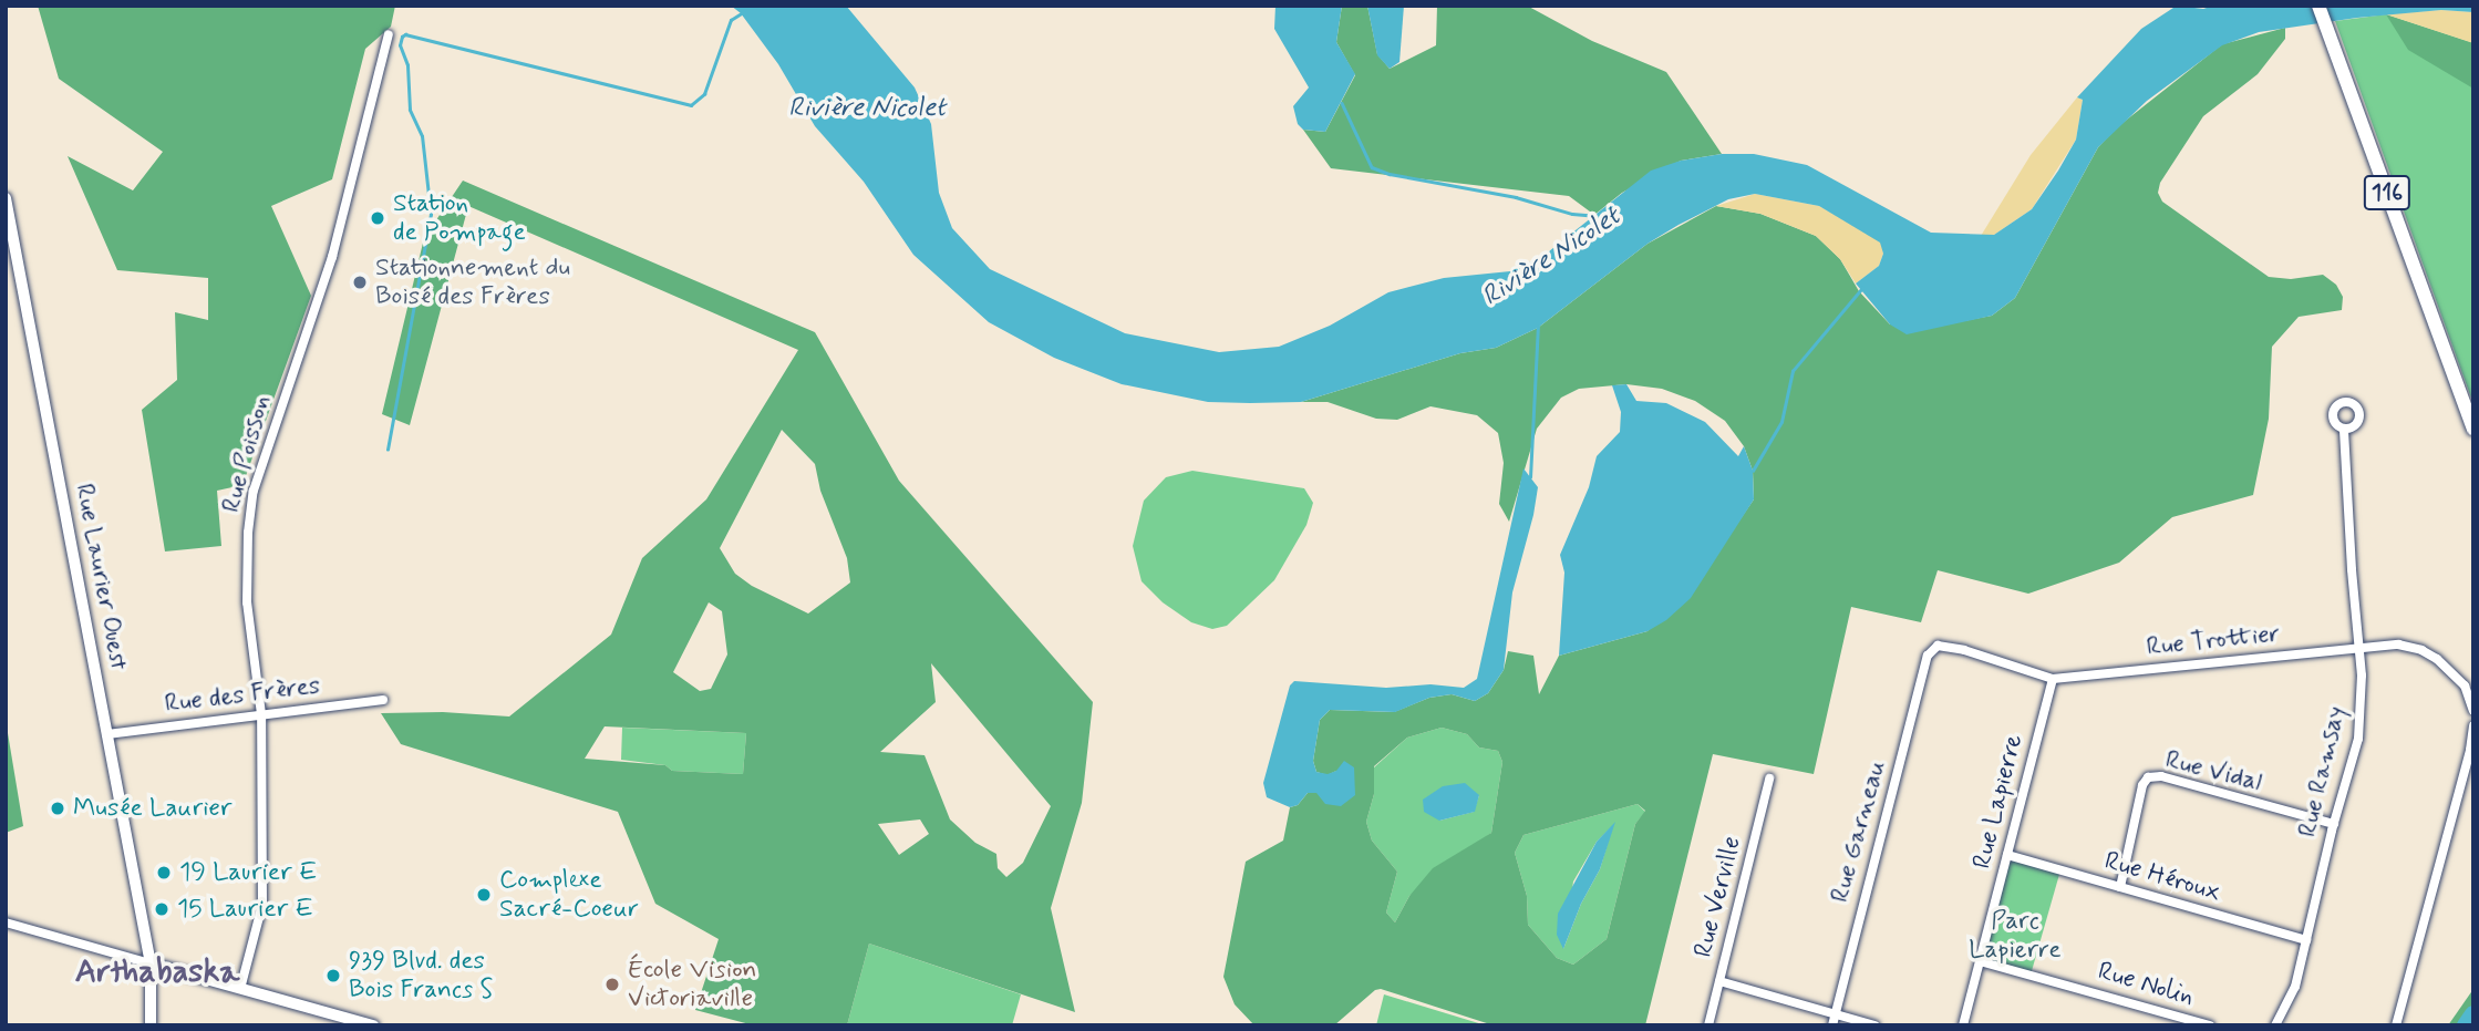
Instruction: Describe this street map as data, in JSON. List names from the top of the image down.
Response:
{
  "streets": {
    "main road": ["116"],
    "street": [
      "Rue Poisson",
      "Rue Laurier Ouest",
      "Rue Trottier",
      "Rue des Frères",
      "Rue Vidal",
      "Rue Ramsay",
      "Rue Lapierre",
      "Rue Garneau",
      "Rue Héroux",
      "Rue Verville",
      "Rue Nolin"
    ]
  },
  "crossings": [
    ["Rue Poisson", "Rue des Frères"],
    ["Rue Laurier Ouest", "Rue des Frères"],
    ["Rue Trottier", "Rue Ramsay"],
    ["Rue Trottier", "Rue Lapierre"],
    ["Rue Trottier", "Rue Garneau"],
    ["Rue Vidal", "Rue Ramsay"],
    ["Rue Vidal", "Rue Héroux"],
    ["Rue Ramsay", "Rue Héroux"],
    ["Rue Lapierre", "Rue Héroux"],
    ["Rue Lapierre", "Rue Nolin"]
  ],
  "districts": ["Arthabaska"],
  "water": ["Rivière Nicolet"],
  "parks": ["Parc Lapierre"],
  "places": [
    "Station de Pompage",
    "Stationnement du Boisé des Frères",
    "Musée Laurier",
    "19 Laurier E",
    "Complexe Sacré-Coeur",
    "15 Laurier E",
    "939 Blvd. des Bois Francs S",
    "École Vision Victoriaville"
  ]
}
